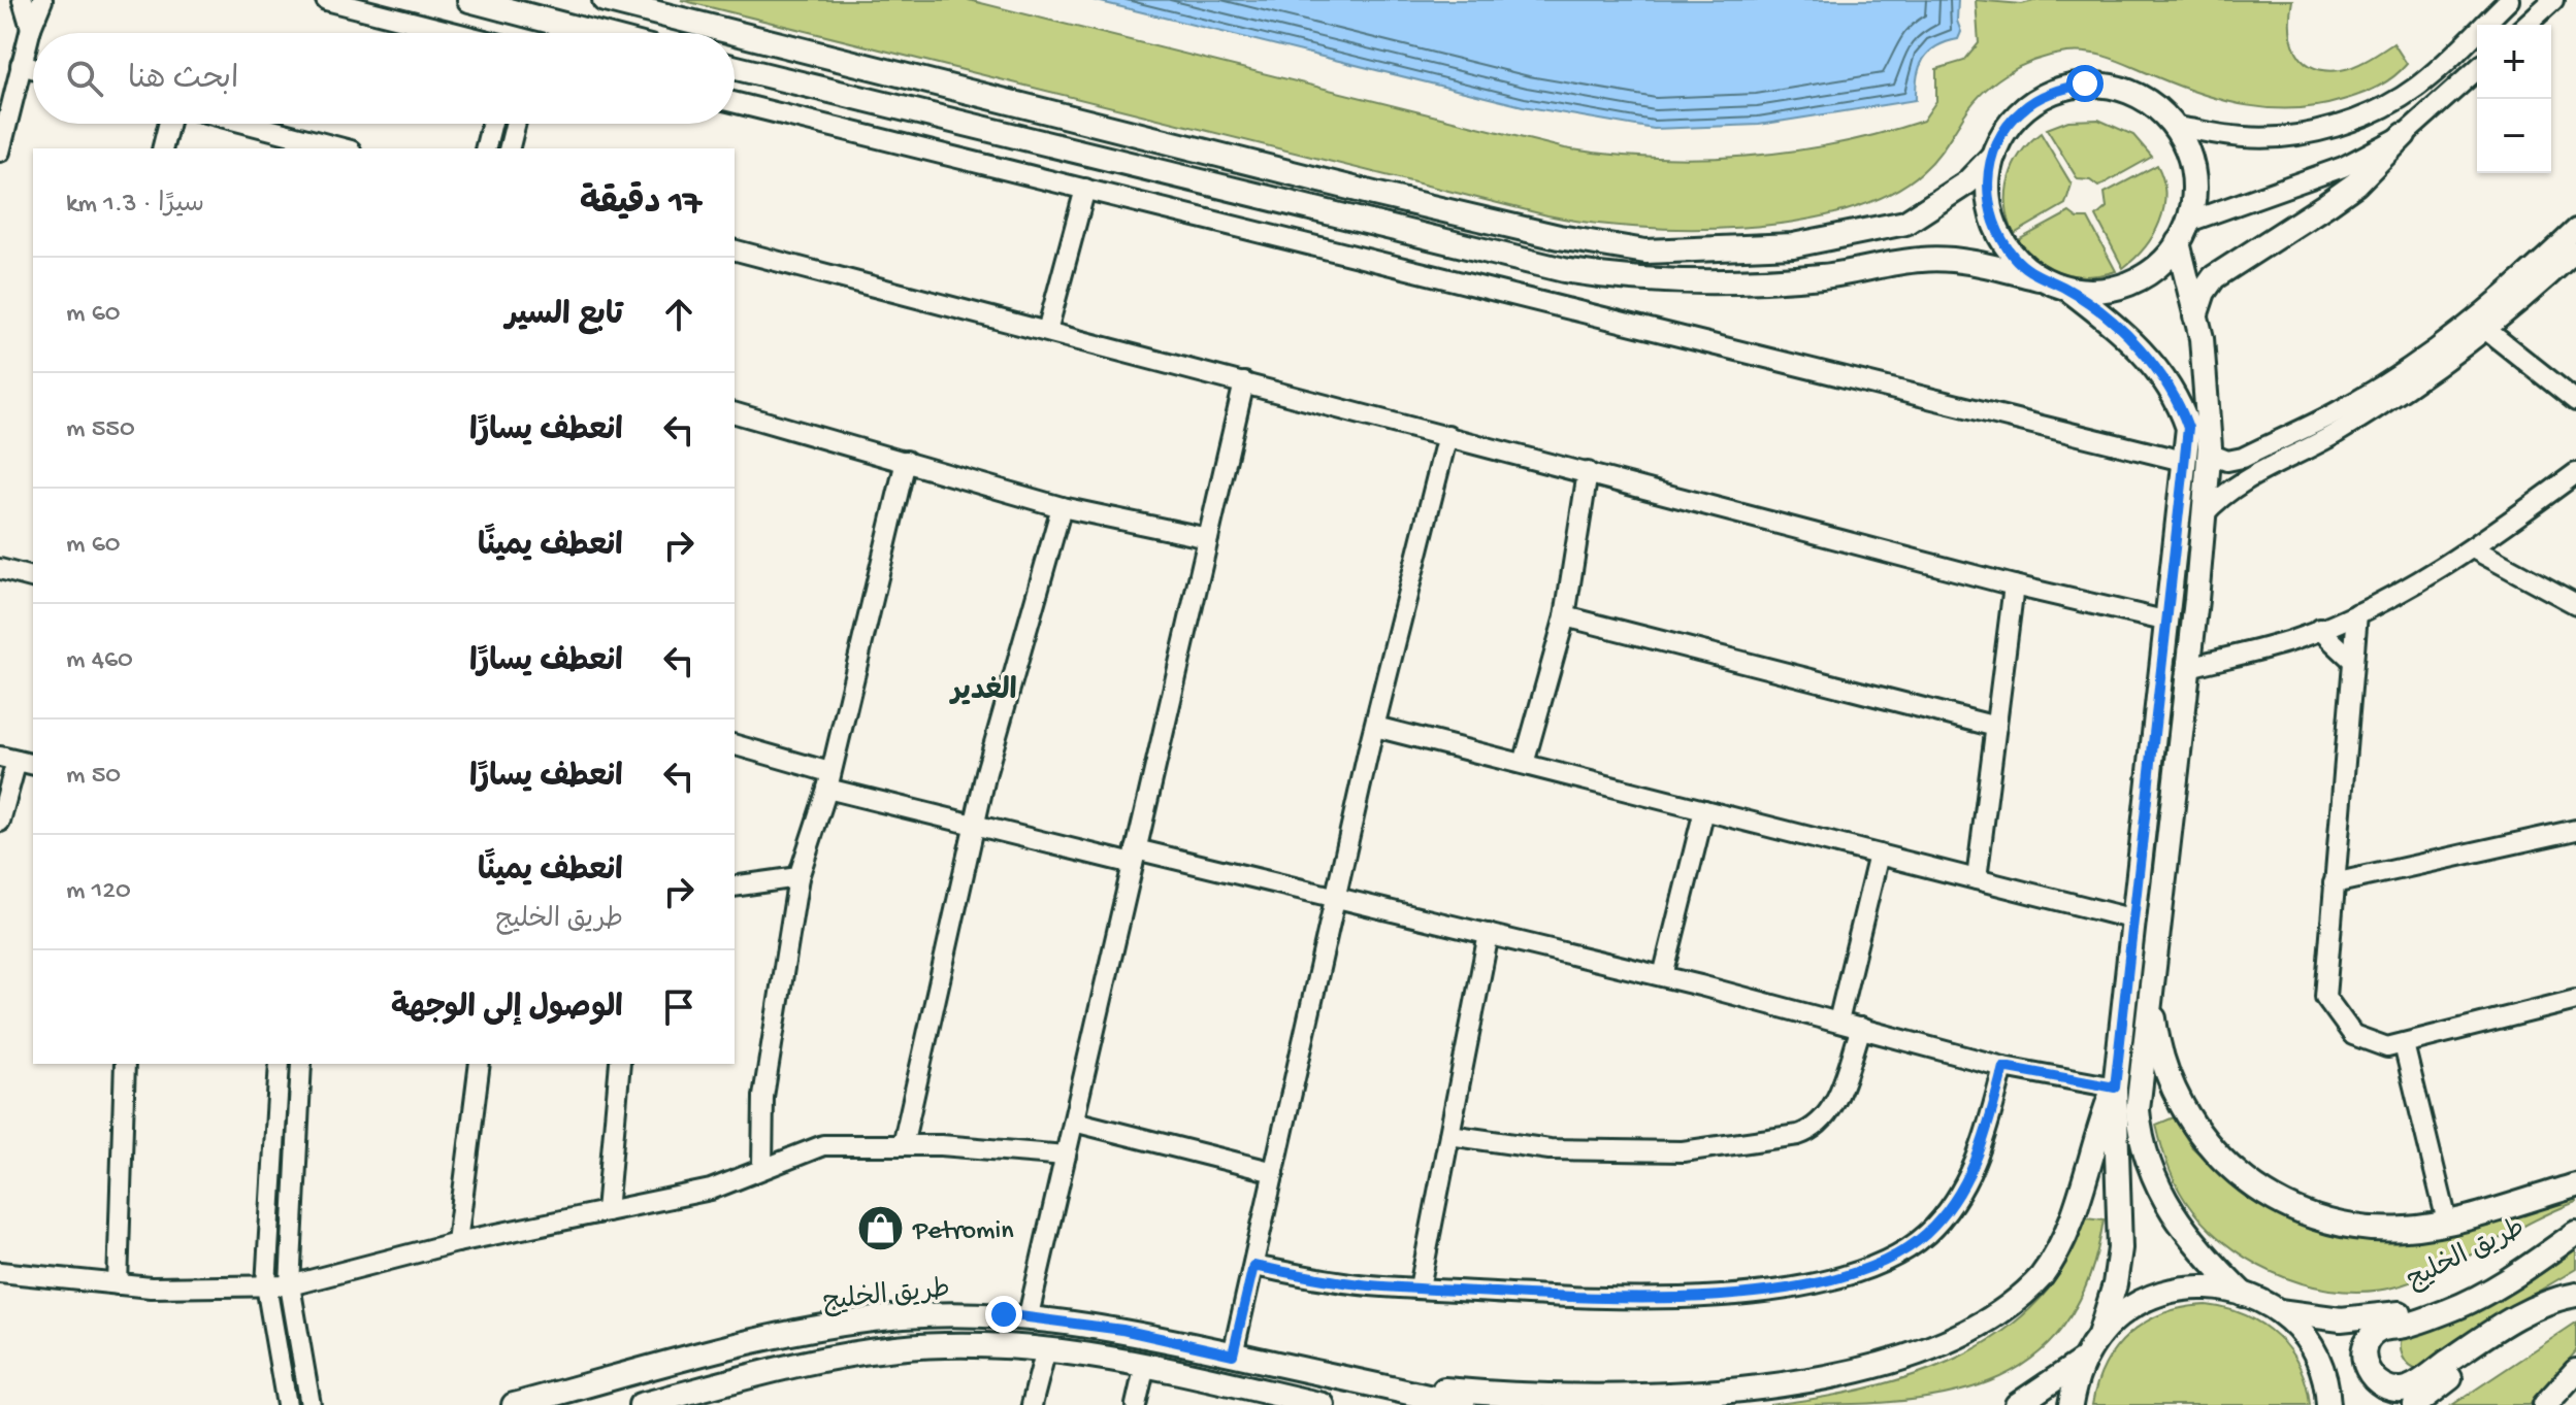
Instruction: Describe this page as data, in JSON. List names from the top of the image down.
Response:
{
  "streets": {
    "main road": ["طريق الخليج"]
  },
  "districts": ["الغدير"],
  "places": {
    "shop": ["Petromin"]
  },
  "page": {
    "map_buttons": ["+", "−"],
    "search": "ابحث هنا",
    "heading": ["17 دقيقة", "سيرًا · 1.3 km"],
    "list": [
      ["تابع السير", "60 m"],
      ["انعطف يسارًا", "550 m"],
      ["انعطف يمينًا", "60 m"],
      ["انعطف يسارًا", "460 m"],
      ["انعطف يسارًا", "50 m"],
      ["انعطف يمينًا", "طريق الخليج", "120 m"],
      "الوصول إلى الوجهة"
    ]
  }
}
